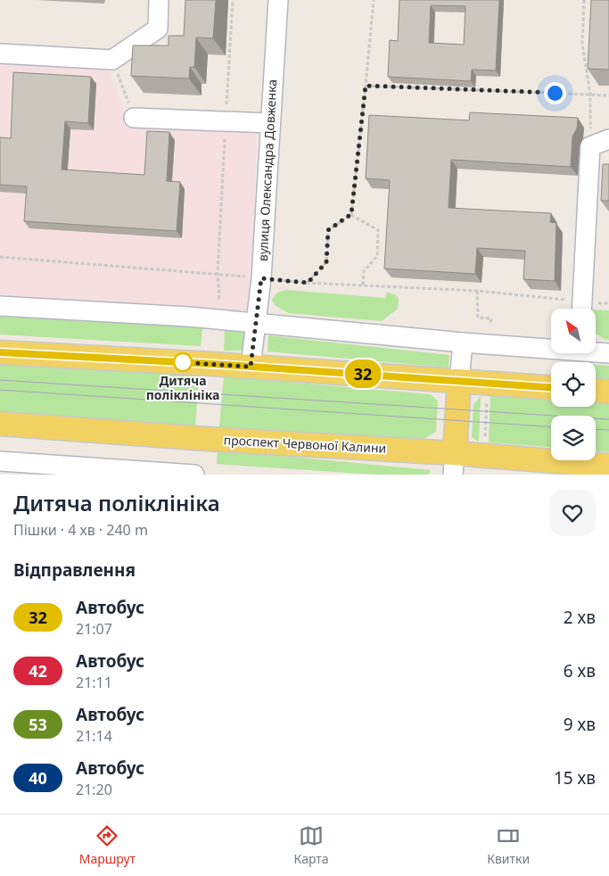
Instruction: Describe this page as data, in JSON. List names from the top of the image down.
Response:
{
  "streets": {
    "main road": ["проспект Червоної Калини"],
    "street": ["вулиця Олександра Довженка"]
  },
  "places": ["Дитяча поліклініка"],
  "lines": ["bus line 32"],
  "north": "top left",
  "page": {
    "on_map": "32",
    "heading": [
      ["Дитяча поліклініка", "Пішки · 4 хв · 240 m"],
      "Відправлення"
    ],
    "list": [
      {
        "mark": "32",
        "name": "Автобус",
        "note": "21:07",
        "value": "2 хв"
      },
      {
        "mark": "42",
        "name": "Автобус",
        "note": "21:11",
        "value": "6 хв"
      },
      {
        "mark": "53",
        "name": "Автобус",
        "note": "21:14",
        "value": "9 хв"
      },
      {
        "mark": "40",
        "name": "Автобус",
        "note": "21:20",
        "value": "15 хв"
      }
    ],
    "tabs": ["Маршрут", "Карта", "Квитки"]
  }
}
